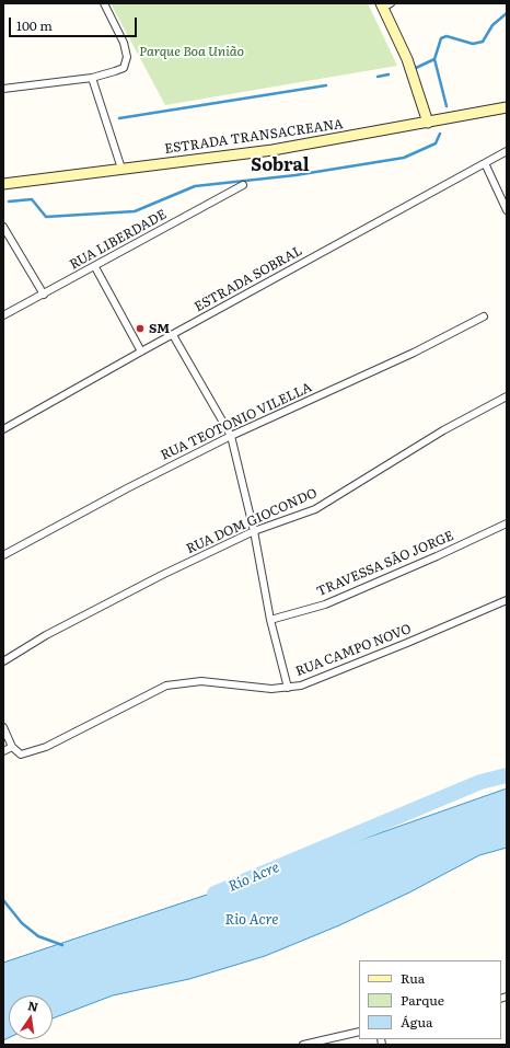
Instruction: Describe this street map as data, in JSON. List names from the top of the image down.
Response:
{
  "streets": {
    "street": [
      "ESTRADA TRANSACREANA",
      "RUA LIBERDADE",
      "ESTRADA SOBRAL",
      "RUA TEOTONIO VILELLA",
      "RUA DOM GIOCONDO",
      "TRAVESSA SÃO JORGE",
      "RUA CAMPO NOVO"
    ]
  },
  "districts": ["Sobral"],
  "water": ["Río Acre", "Rio Acre"],
  "parks": ["Parque Boa União"],
  "places": ["SM"],
  "legend": ["Rua", "Parque", "Água"],
  "scale_bar": "100 m",
  "north": "top"
}
